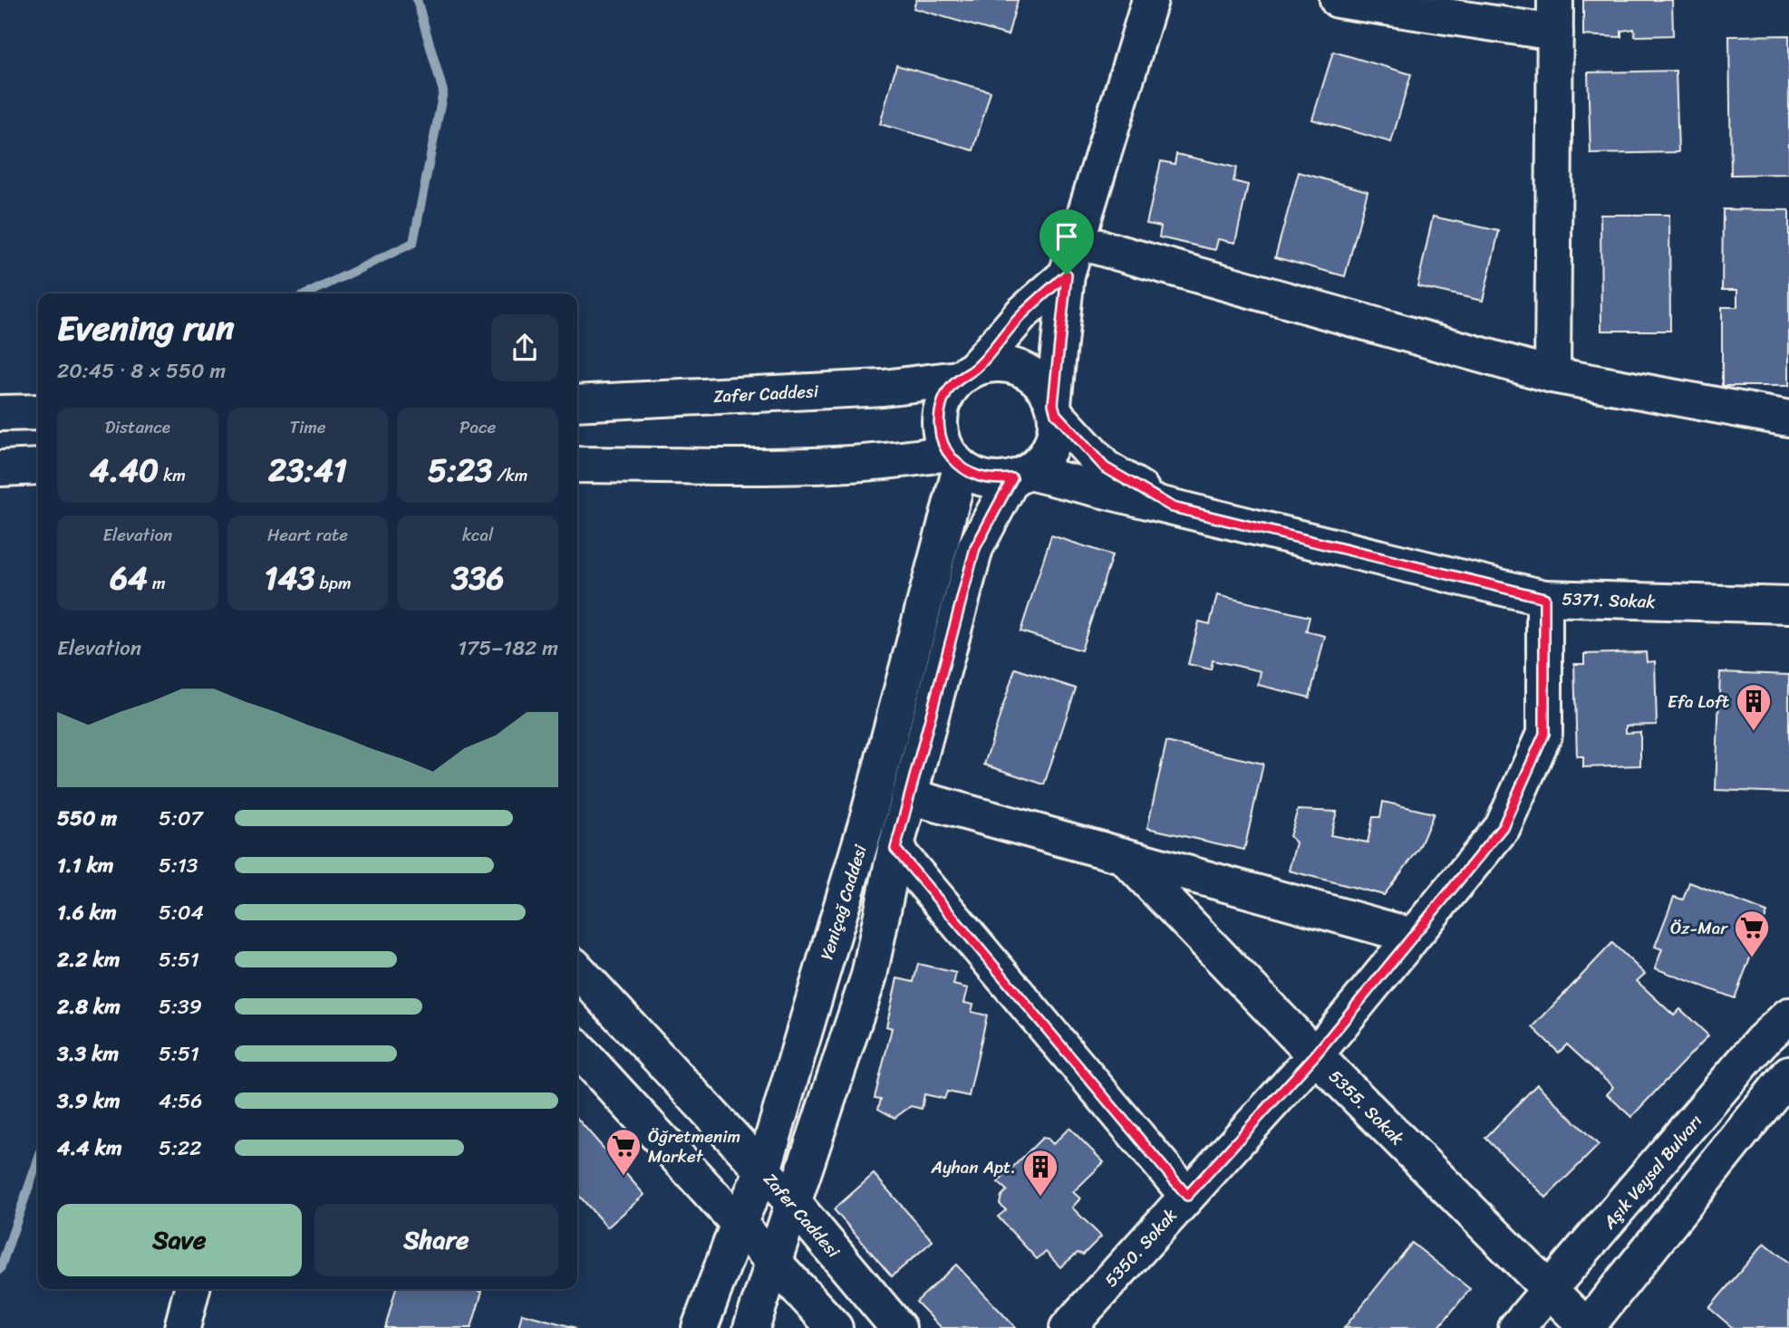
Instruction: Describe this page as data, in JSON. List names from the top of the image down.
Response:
{
  "streets": {
    "street": [
      "Zafer Caddesi",
      "5371. Sokak",
      "Yeniçağ Caddesi",
      "5355. Sokak",
      "Aşık Veysal Bulvarı",
      "5350. Sokak"
    ]
  },
  "crossings": [
    ["Zafer Caddesi", "5371. Sokak"],
    ["Zafer Caddesi", "Yeniçağ Caddesi"],
    ["5371. Sokak", "Yeniçağ Caddesi"],
    ["5371. Sokak", "5350. Sokak"],
    ["5355. Sokak", "Aşık Veysal Bulvarı"],
    ["5355. Sokak", "5350. Sokak"]
  ],
  "places": {
    "building": ["Efa Loft", "Ayhan Apt."],
    "supermarket": ["Öz-Mar", "Öğretmenim Market"]
  },
  "page": {
    "heading": ["Evening run", "20:45 · 8 × 550 m"],
    "stats": [
      ["Distance", "4.40 km"],
      ["Time", "23:41"],
      ["Pace", "5:23 /km"],
      ["Elevation", "64 m"],
      ["Heart rate", "143 bpm"],
      ["kcal", "336"]
    ],
    "chart": ["Elevation", "175–182 m"],
    "list": [
      {
        "name": "550 m",
        "note": "5:07"
      },
      {
        "name": "1.1 km",
        "note": "5:13"
      },
      {
        "name": "1.6 km",
        "note": "5:04"
      },
      {
        "name": "2.2 km",
        "note": "5:51"
      },
      {
        "name": "2.8 km",
        "note": "5:39"
      },
      {
        "name": "3.3 km",
        "note": "5:51"
      },
      {
        "name": "3.9 km",
        "note": "4:56"
      },
      {
        "name": "4.4 km",
        "note": "5:22"
      }
    ],
    "buttons": ["Save", "Share"]
  }
}
